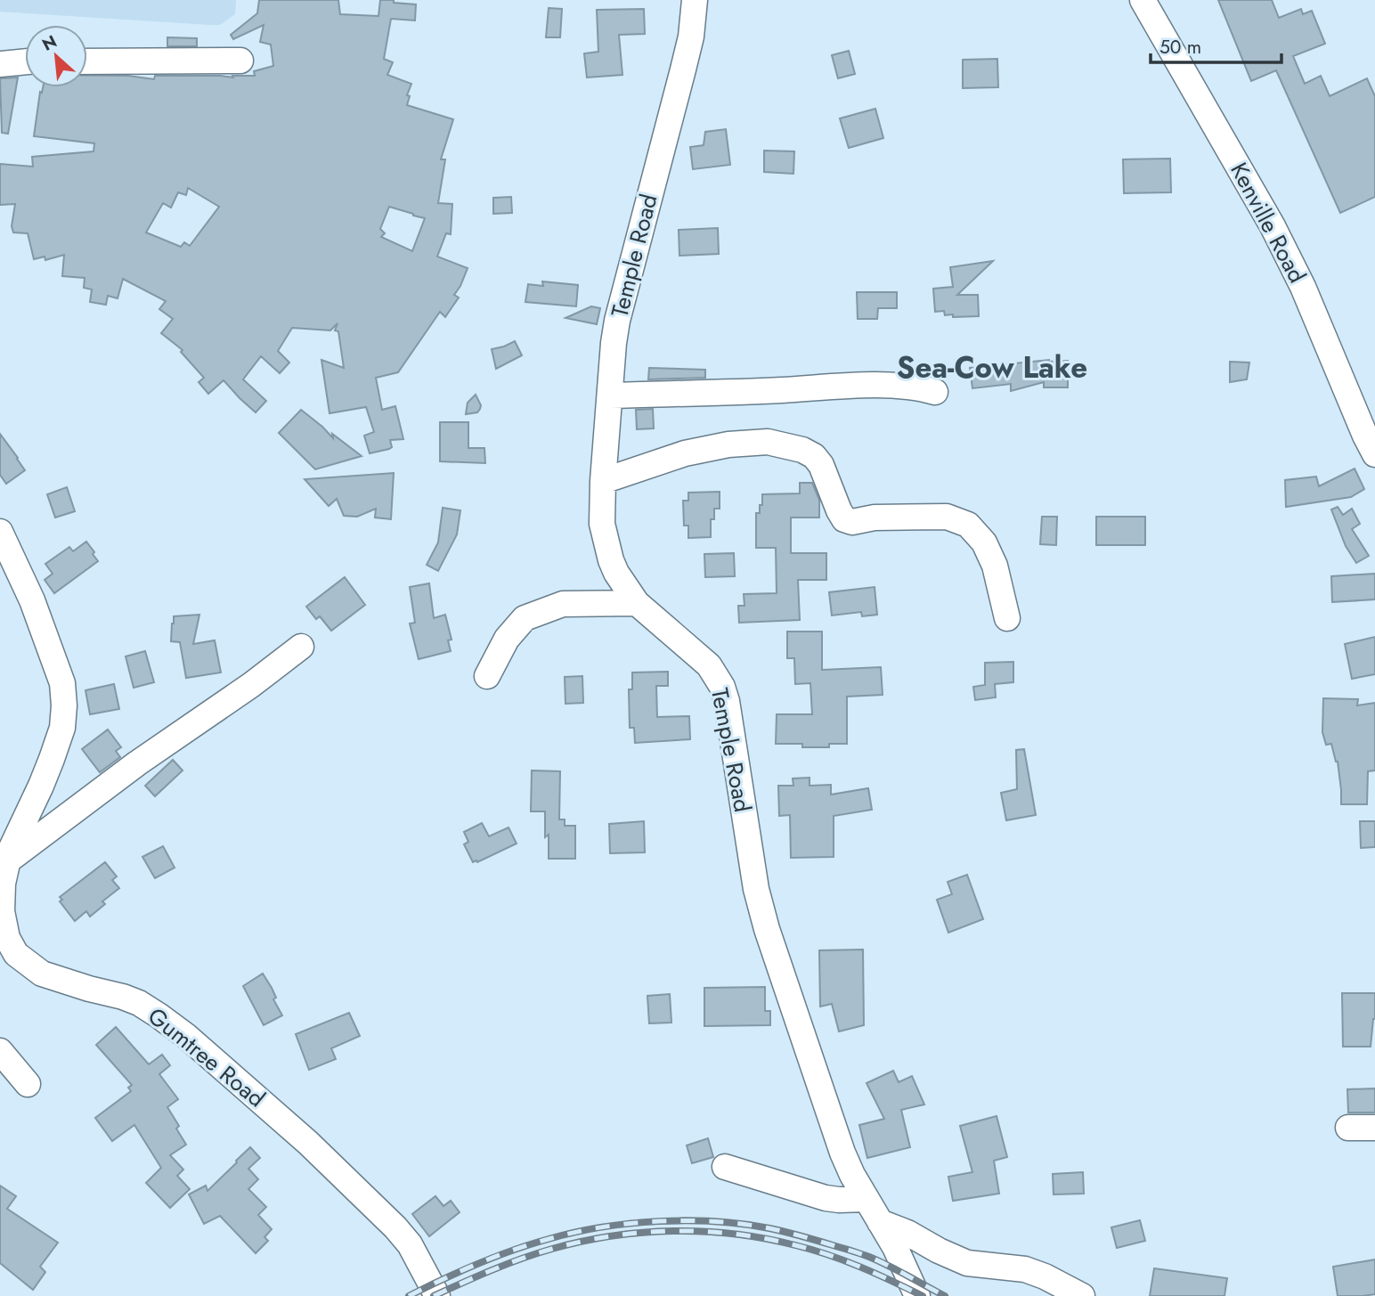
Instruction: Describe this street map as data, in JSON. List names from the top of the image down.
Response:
{
  "streets": {
    "street": ["Kenville Road", "Temple Road", "Gumtree Road"]
  },
  "districts": ["Sea-Cow Lake"],
  "scale_bar": "50 m",
  "north": "top left"
}
